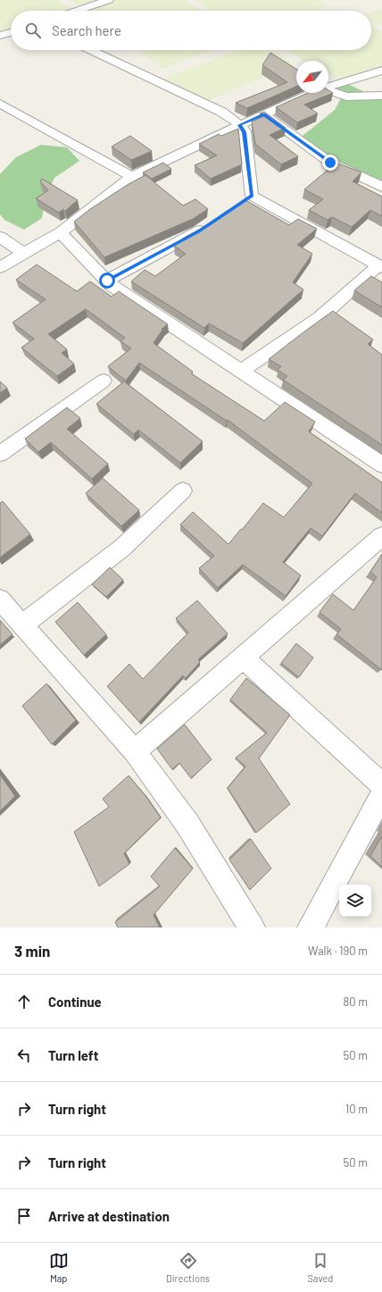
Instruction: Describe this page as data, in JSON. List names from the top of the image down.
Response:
{
  "north": "bottom left",
  "page": {
    "search": "Search here",
    "heading": ["3 min", "Walk · 190 m"],
    "list": [
      ["Continue", "80 m"],
      ["Turn left", "50 m"],
      ["Turn right", "10 m"],
      ["Turn right", "50 m"],
      "Arrive at destination"
    ],
    "nav": ["Map", "Directions", "Saved"]
  }
}
